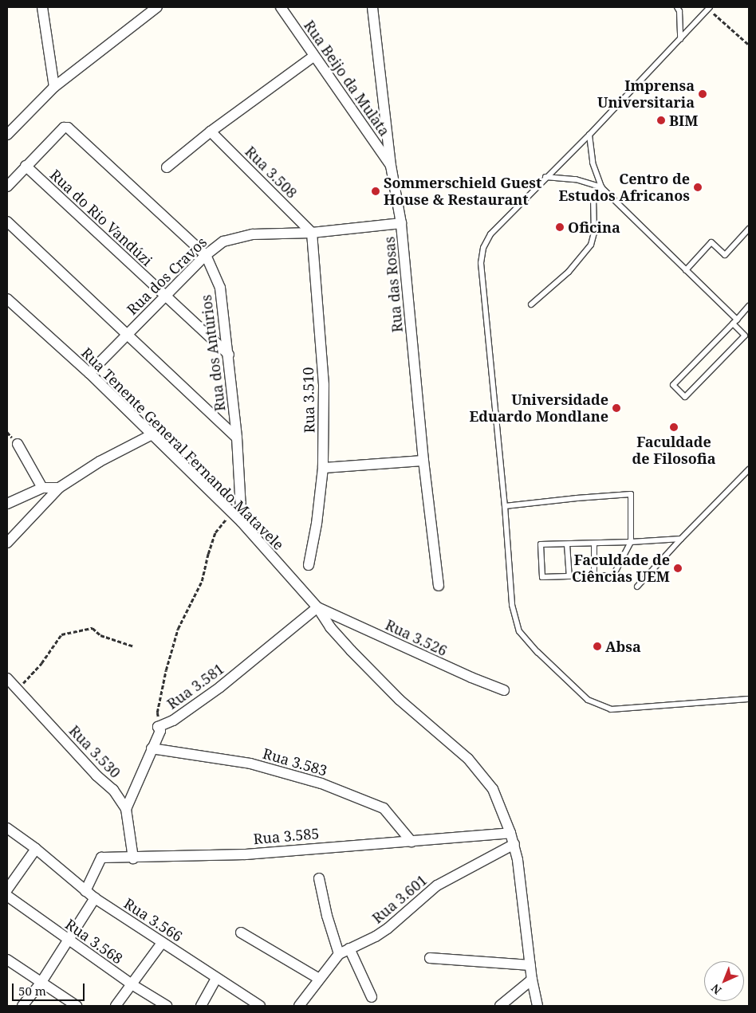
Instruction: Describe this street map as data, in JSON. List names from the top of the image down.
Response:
{
  "streets": {
    "street": [
      "Rua Beijo da Mulata",
      "Rua 3.508",
      "Rua do Rio Vandúzi",
      "Rua dos Cravos",
      "Rua das Rosas",
      "Rua dos Antúrios",
      "Rua 3.510",
      "Rua Tenente General Fernando Matavele",
      "Rua 3.526",
      "Rua 3.581",
      "Rua 3.530",
      "Rua 3.583",
      "Rua 3.585",
      "Rua 3.601",
      "Rua 3.566",
      "Rua 3.568"
    ]
  },
  "crossings": [
    ["Rua Beijo da Mulata", "Rua das Rosas"],
    ["Rua 3.508", "Rua dos Cravos"],
    ["Rua 3.508", "Rua 3.510"],
    ["Rua do Rio Vandúzi", "Rua dos Cravos"],
    ["Rua do Rio Vandúzi", "Rua dos Antúrios"],
    ["Rua dos Cravos", "Rua das Rosas"],
    ["Rua dos Cravos", "Rua dos Antúrios"],
    ["Rua dos Cravos", "Rua 3.510"],
    ["Rua dos Cravos", "Rua Tenente General Fernando Matavele"],
    ["Rua dos Antúrios", "Rua Tenente General Fernando Matavele"],
    ["Rua Tenente General Fernando Matavele", "Rua 3.526"],
    ["Rua Tenente General Fernando Matavele", "Rua 3.581"],
    ["Rua Tenente General Fernando Matavele", "Rua 3.585"],
    ["Rua Tenente General Fernando Matavele", "Rua 3.601"],
    ["Rua 3.526", "Rua 3.581"],
    ["Rua 3.581", "Rua 3.530"],
    ["Rua 3.581", "Rua 3.583"],
    ["Rua 3.530", "Rua 3.585"],
    ["Rua 3.583", "Rua 3.585"],
    ["Rua 3.585", "Rua 3.566"]
  ],
  "places": [
    "Imprensa Universitaria",
    "BIM",
    "Centro de Estudos Africanos",
    "Sommerschield Guest House & Restaurant",
    "Oficina",
    "Universidade Eduardo Mondlane",
    "Faculdade de Filosofia",
    "Faculdade de Ciências UEM",
    "Absa"
  ],
  "scale_bar": "50 m",
  "north": "bottom left"
}
